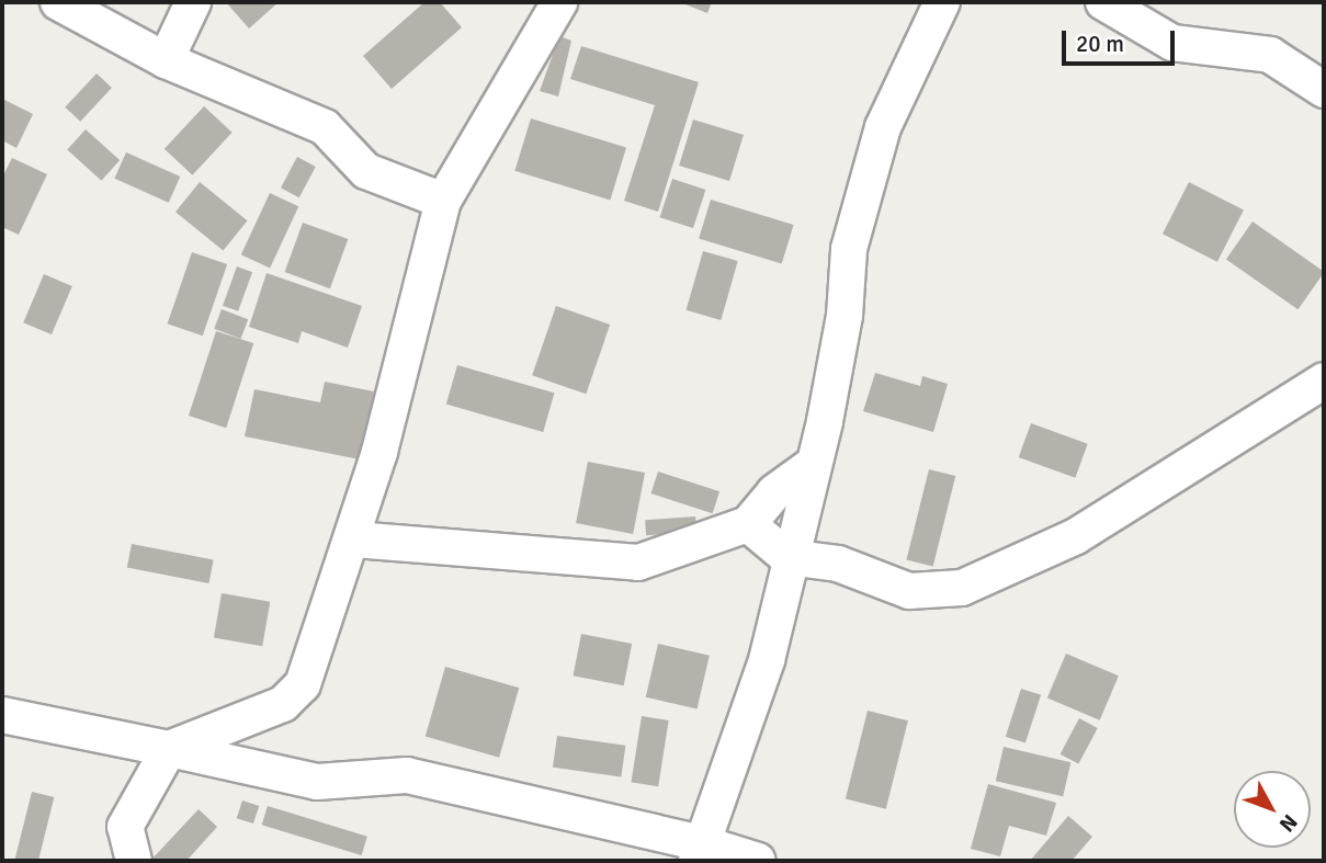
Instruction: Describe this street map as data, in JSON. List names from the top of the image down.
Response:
{
  "scale_bar": "20 m",
  "north": "bottom right"
}
